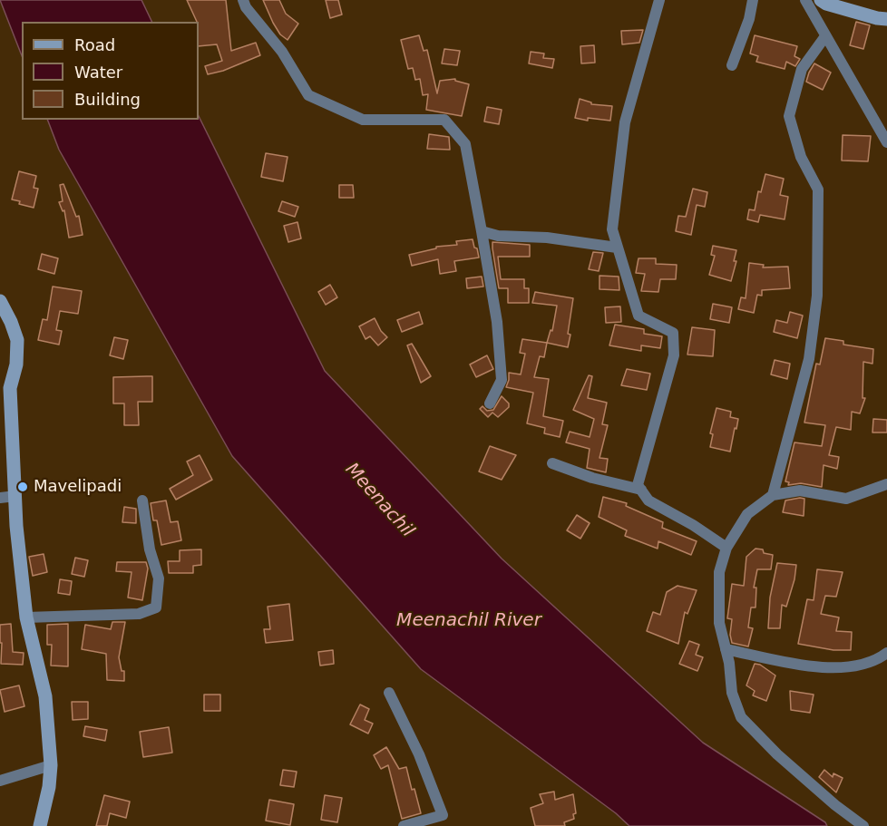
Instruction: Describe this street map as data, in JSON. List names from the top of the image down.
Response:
{
  "water": ["Meenachil", "Meenachil River"],
  "places": ["Mavelipadi"],
  "legend": ["Road", "Water", "Building"]
}
